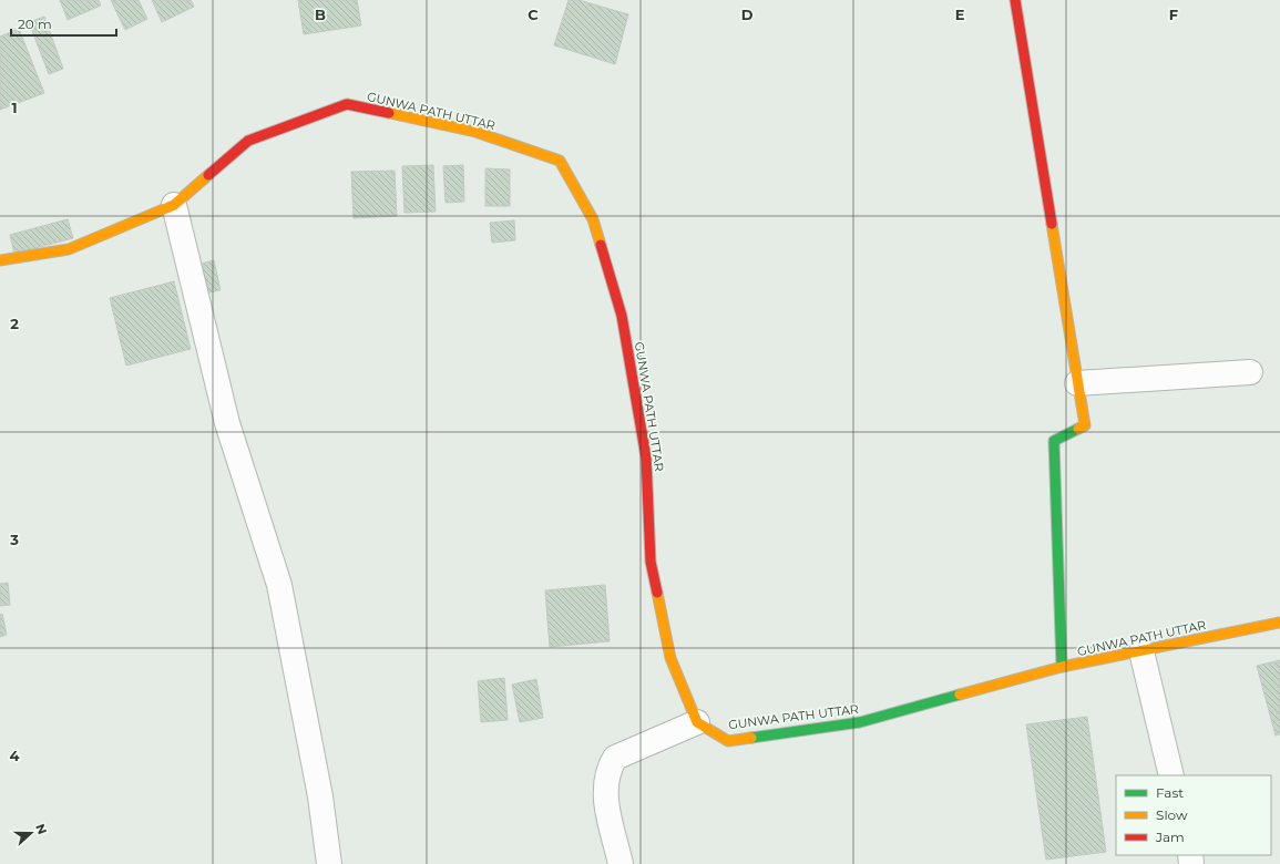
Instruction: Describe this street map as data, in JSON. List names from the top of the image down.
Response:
{
  "streets": {
    "street": ["GUNWA PATH UTTAR"]
  },
  "legend": ["Fast", "Slow", "Jam"],
  "scale_bar": "20 m",
  "north": "right",
  "grid": {
    "columns": [
      "B",
      "C",
      "D",
      "E",
      "F"
    ],
    "rows": [
      "1",
      "2",
      "3",
      "4"
    ]
  }
}
